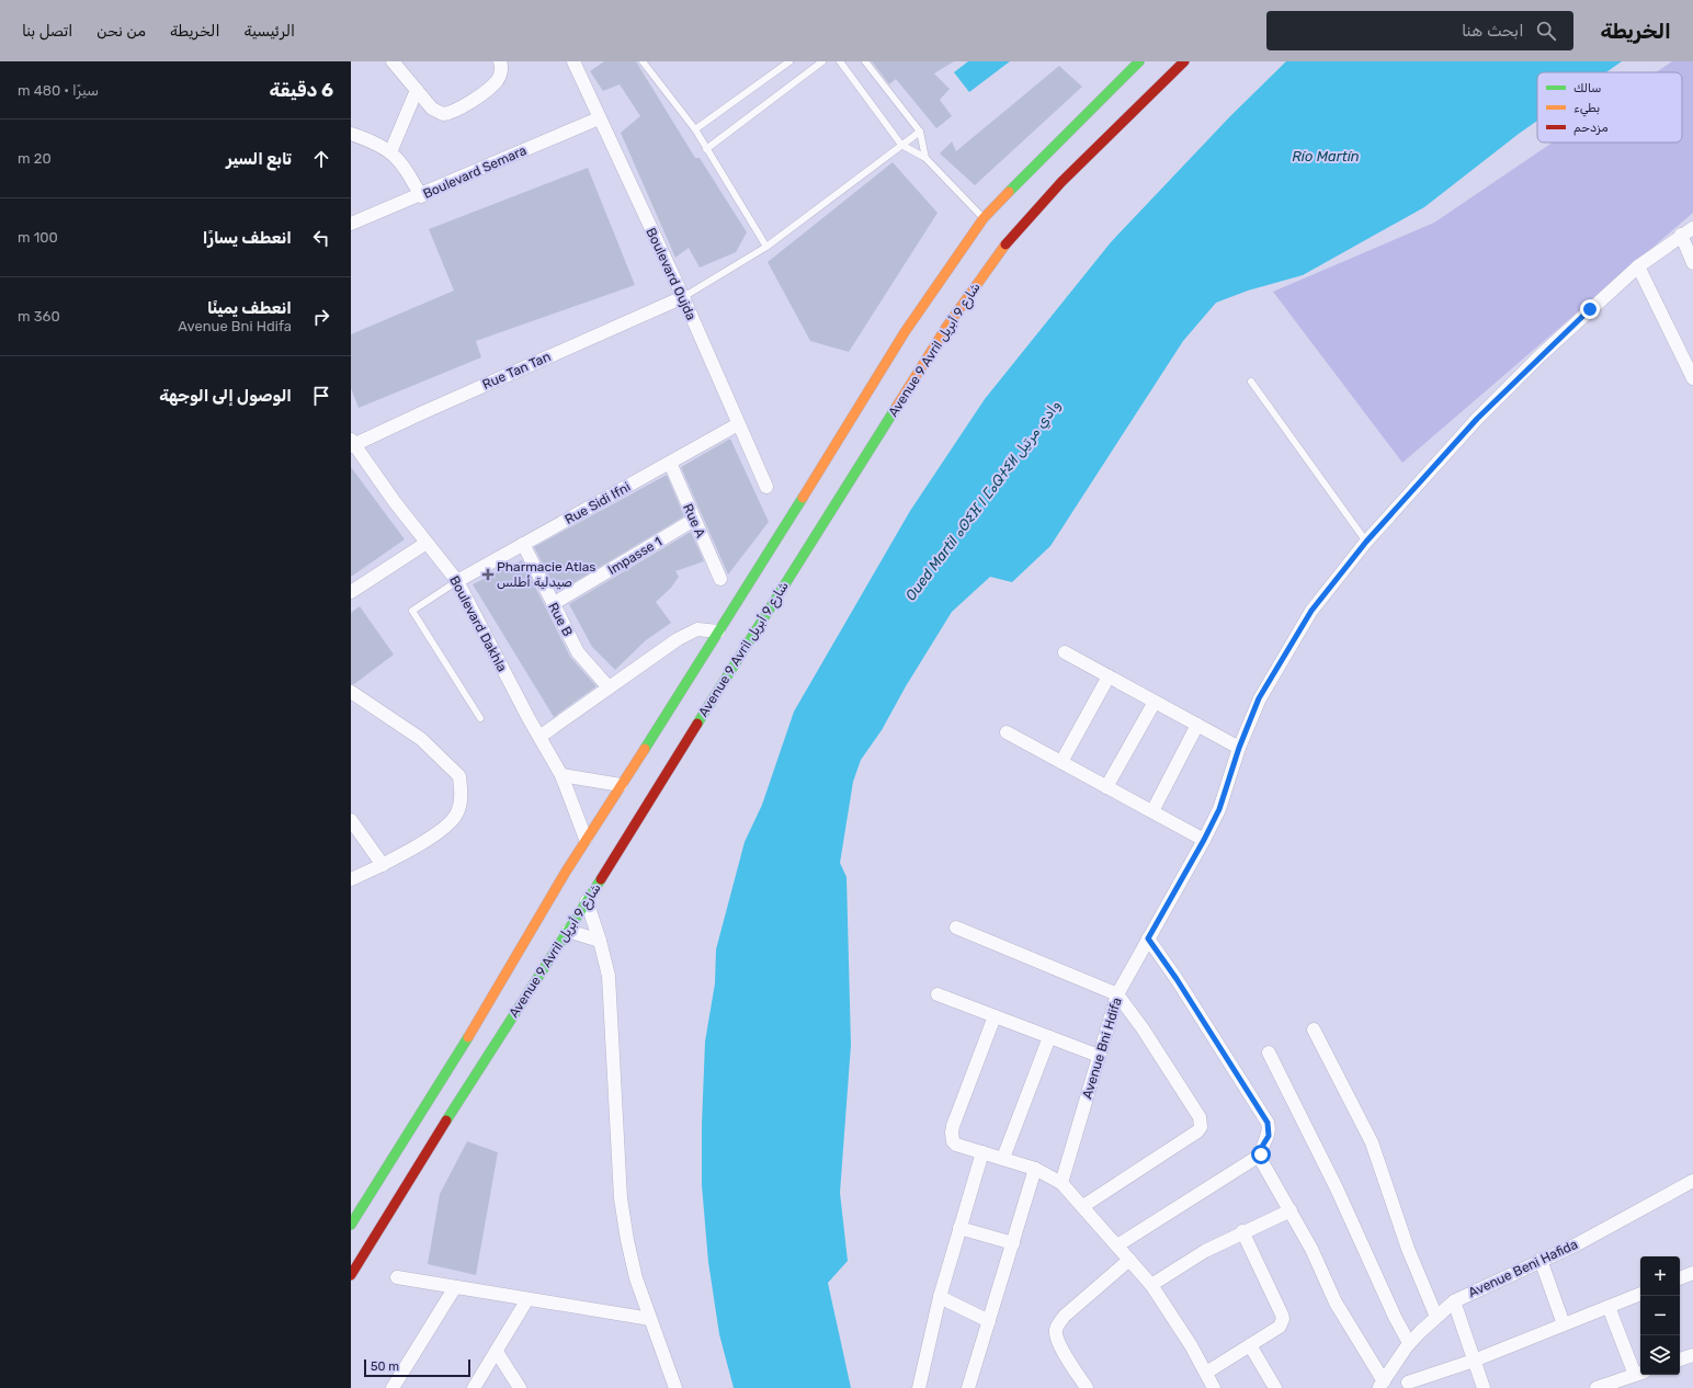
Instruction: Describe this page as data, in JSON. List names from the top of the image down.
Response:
{
  "streets": {
    "highway": ["Avenue 9 Avril شارع 9 أبريل"],
    "street": [
      "Boulevard Semara",
      "Boulevard Oujda",
      "Rue Tan Tan",
      "Rue Sidi Ifni",
      "Rue A",
      "Impasse 1",
      "Rue B",
      "Boulevard Dakhla",
      "Avenue Bni Hdifa",
      "Avenue Beni Hafida"
    ]
  },
  "crossings": [
    ["Boulevard Semara", "Boulevard Oujda"],
    ["Boulevard Oujda", "Rue Tan Tan"],
    ["Boulevard Oujda", "Rue Sidi Ifni"],
    ["Avenue 9 Avril شارع 9 أبريل", "Boulevard Dakhla"],
    ["Rue Tan Tan", "Boulevard Dakhla"],
    ["Rue Sidi Ifni", "Rue A"],
    ["Rue Sidi Ifni", "Rue B"],
    ["Rue Sidi Ifni", "Boulevard Dakhla"],
    ["Rue A", "Impasse 1"],
    ["Impasse 1", "Rue B"]
  ],
  "water": ["Río Martín", "Oued Martil ⴰⵙⵉⴼ ⵏ ⵎⴰⵕⵜⵉⵍ وادي مرتيل"],
  "places": {
    "health": ["Pharmacie Atlas صيدلية أطلس"]
  },
  "legend": ["سالك", "بطيء", "مزدحم"],
  "scale_bar": "50 m",
  "page": {
    "header": "الخريطة",
    "search": "ابحث هنا",
    "nav": [
      "الرئيسية",
      "الخريطة",
      "من نحن",
      "اتصل بنا"
    ],
    "heading": ["6 دقيقة", "سيرًا · 480 m"],
    "list": [
      ["تابع السير", "20 m"],
      ["انعطف يسارًا", "100 m"],
      ["انعطف يمينًا", "Avenue Bni Hdifa", "360 m"],
      "الوصول إلى الوجهة"
    ],
    "map_buttons": ["+", "−"],
    "scale": "50 m"
  }
}
